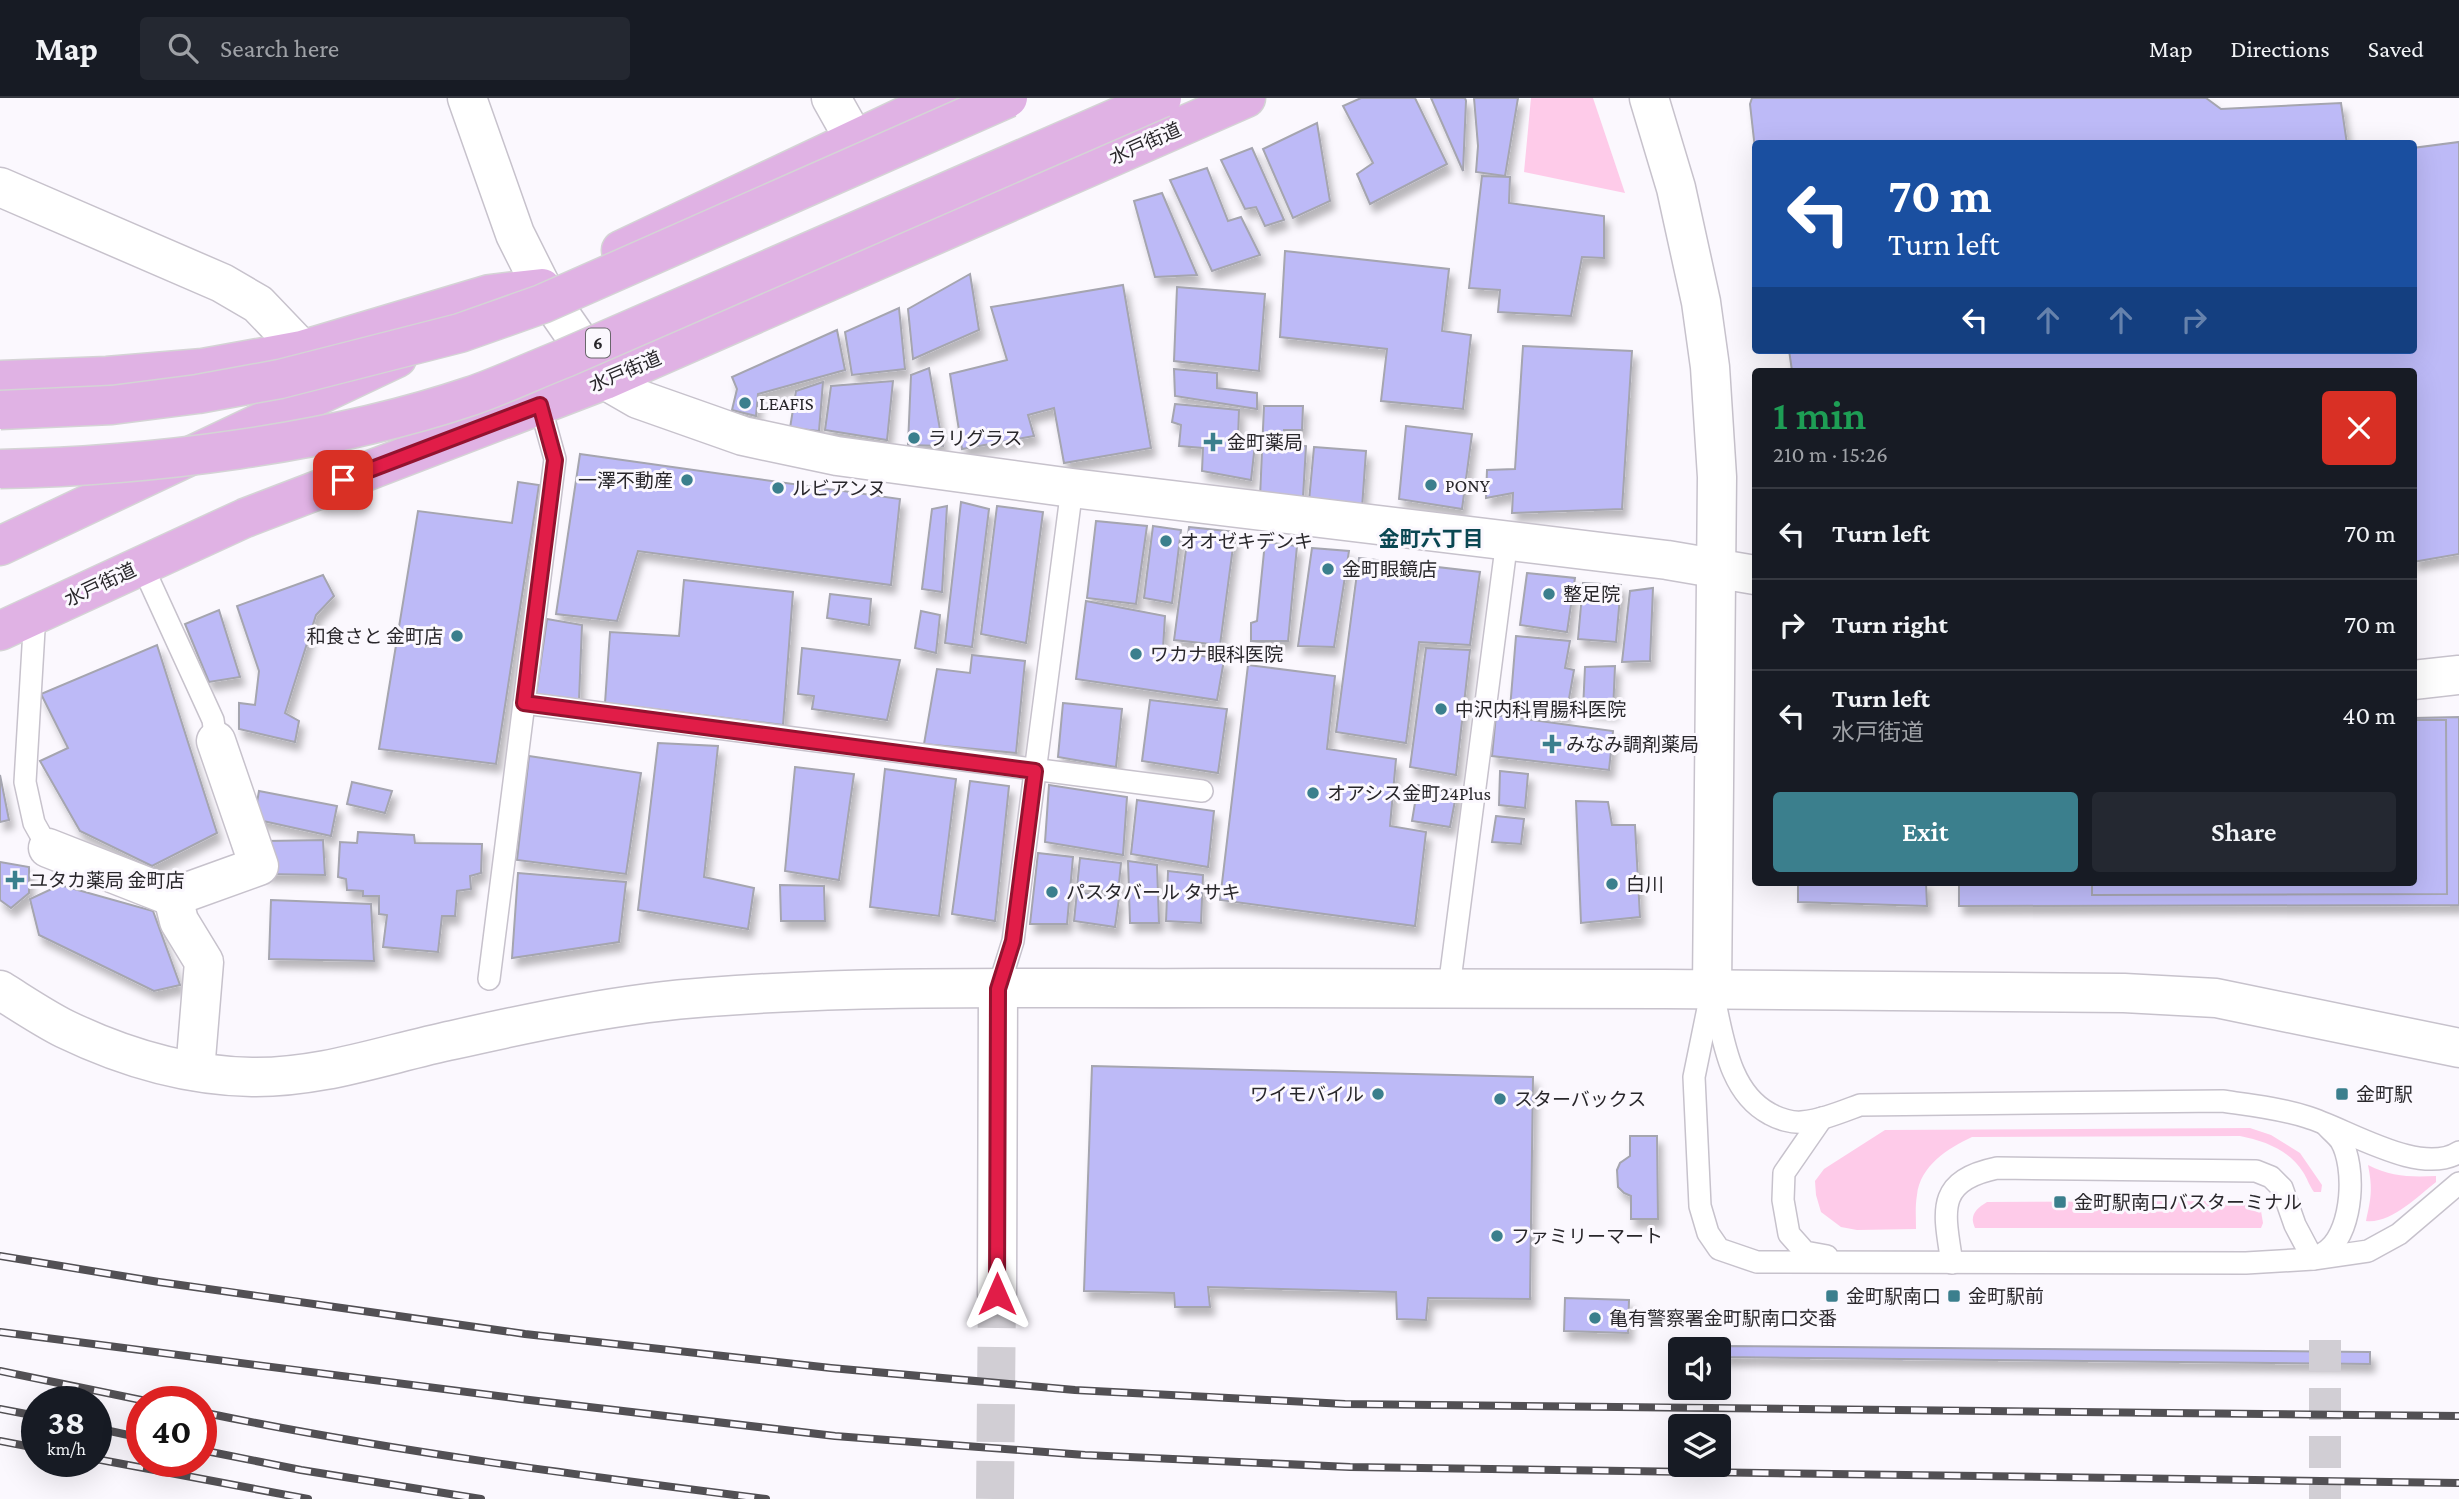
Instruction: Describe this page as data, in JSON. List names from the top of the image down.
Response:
{
  "streets": {
    "highway": ["水戸街道", "6"]
  },
  "districts": ["金町六丁目"],
  "places": {
    "other": [
      "LEAFIS",
      "ラリグラス",
      "一澤不動産",
      "PONY",
      "ルビアンヌ",
      "オオゼキデンキ",
      "金町眼鏡店",
      "整足院",
      "和食さと 金町店",
      "ワカナ眼科医院",
      "中沢内科胃腸科医院",
      "オアシス金町24Plus",
      "白川",
      "パスタバール タサキ",
      "ワイモバイル",
      "スターバックス",
      "ファミリーマート",
      "亀有警察署金町駅南口交番"
    ],
    "health": ["金町薬局", "みなみ調剤薬局", "ユタカ薬局 金町店"],
    "transit": [
      "金町駅",
      "金町駅南口バスターミナル",
      "金町駅南口",
      "金町駅前"
    ]
  },
  "page": {
    "header": "Map",
    "search": "Search here",
    "nav": ["Map", "Directions", "Saved"],
    "turn": ["70 m", "Turn left"],
    "heading": ["1 min", "210 m · 15:26"],
    "list": [
      {
        "name": "Turn left",
        "value": "70 m"
      },
      {
        "name": "Turn right",
        "value": "70 m"
      },
      {
        "name": "Turn left",
        "note": "水戸街道",
        "value": "40 m"
      }
    ],
    "buttons": ["Exit", "Share"],
    "speed": "38 km/h",
    "limit": "40"
  }
}
